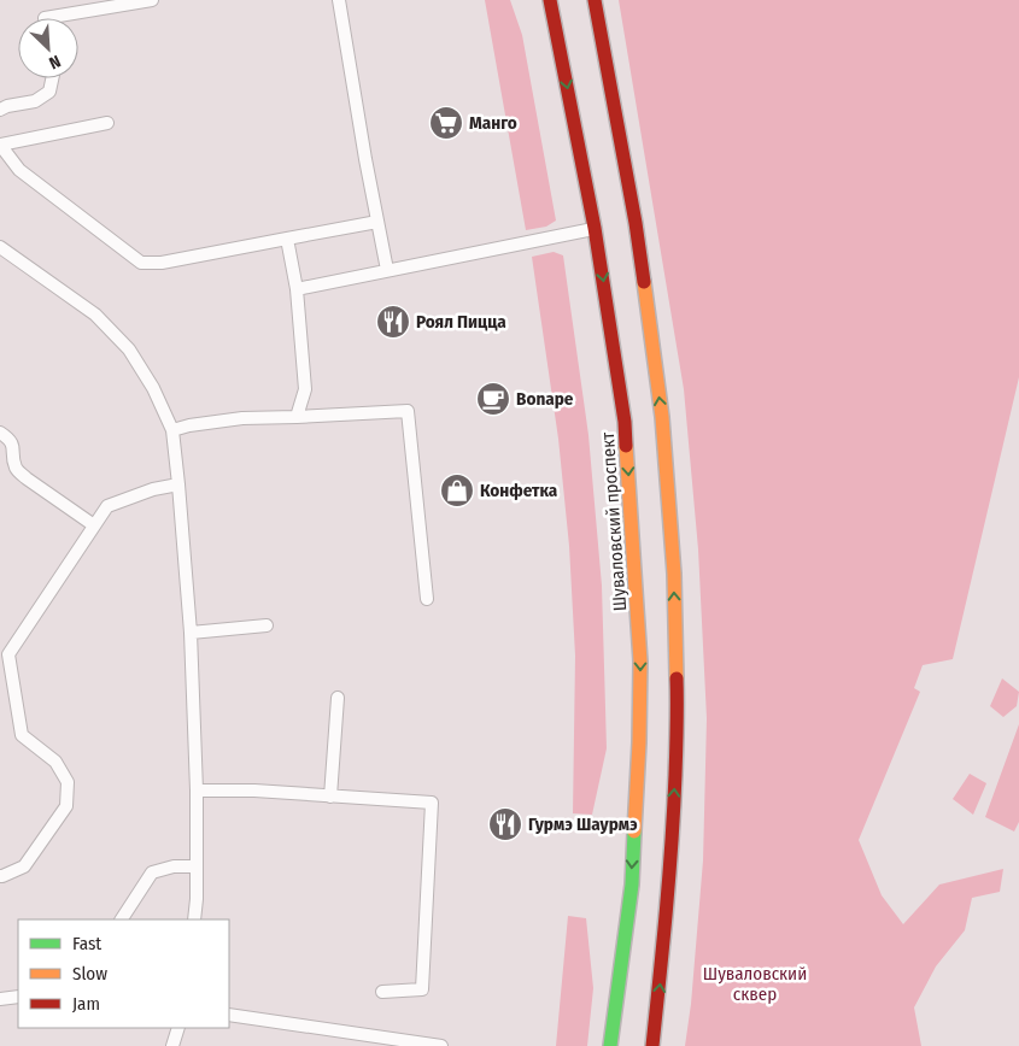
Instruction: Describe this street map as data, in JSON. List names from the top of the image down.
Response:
{
  "streets": {
    "street": ["Шуваловский проспект"]
  },
  "parks": ["Шуваловский сквер"],
  "places": {
    "supermarket": ["Манго"],
    "restaurant": ["Роял Пицца", "Гурмэ Шаурмэ"],
    "cafe": ["Bonape"],
    "shop": ["Конфетка"]
  },
  "legend": ["Fast", "Slow", "Jam"],
  "north": "bottom right"
}
